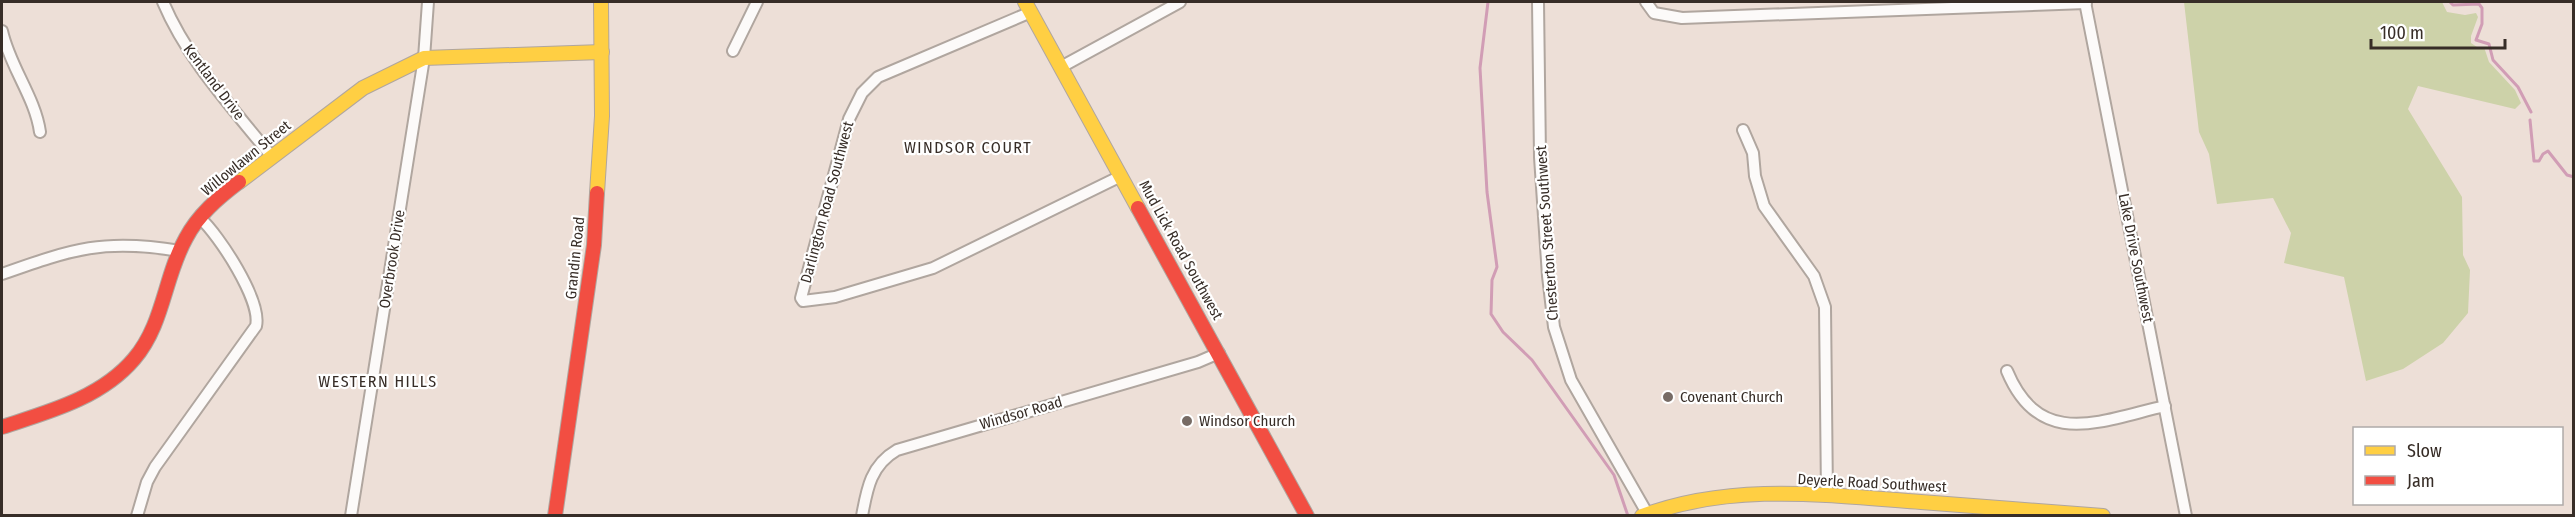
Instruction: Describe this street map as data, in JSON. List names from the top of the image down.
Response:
{
  "streets": {
    "street": [
      "Kentland Drive",
      "Willowlawn Street",
      "Darlington Road Southwest",
      "Chesterton Street Southwest",
      "Mud Lick Road Southwest",
      "Grandin Road",
      "Lake Drive Southwest",
      "Overbrook Drive",
      "Windsor Road",
      "Deyerle Road Southwest"
    ]
  },
  "crossings": [
    ["Kentland Drive", "Willowlawn Street"],
    ["Willowlawn Street", "Grandin Road"],
    ["Willowlawn Street", "Overbrook Drive"],
    ["Darlington Road Southwest", "Mud Lick Road Southwest"],
    ["Chesterton Street Southwest", "Deyerle Road Southwest"],
    ["Mud Lick Road Southwest", "Windsor Road"]
  ],
  "districts": ["WINDSOR COURT", "WESTERN HILLS"],
  "places": ["Covenant Church", "Windsor Church"],
  "legend": ["Slow", "Jam"],
  "scale_bar": "100 m"
}
